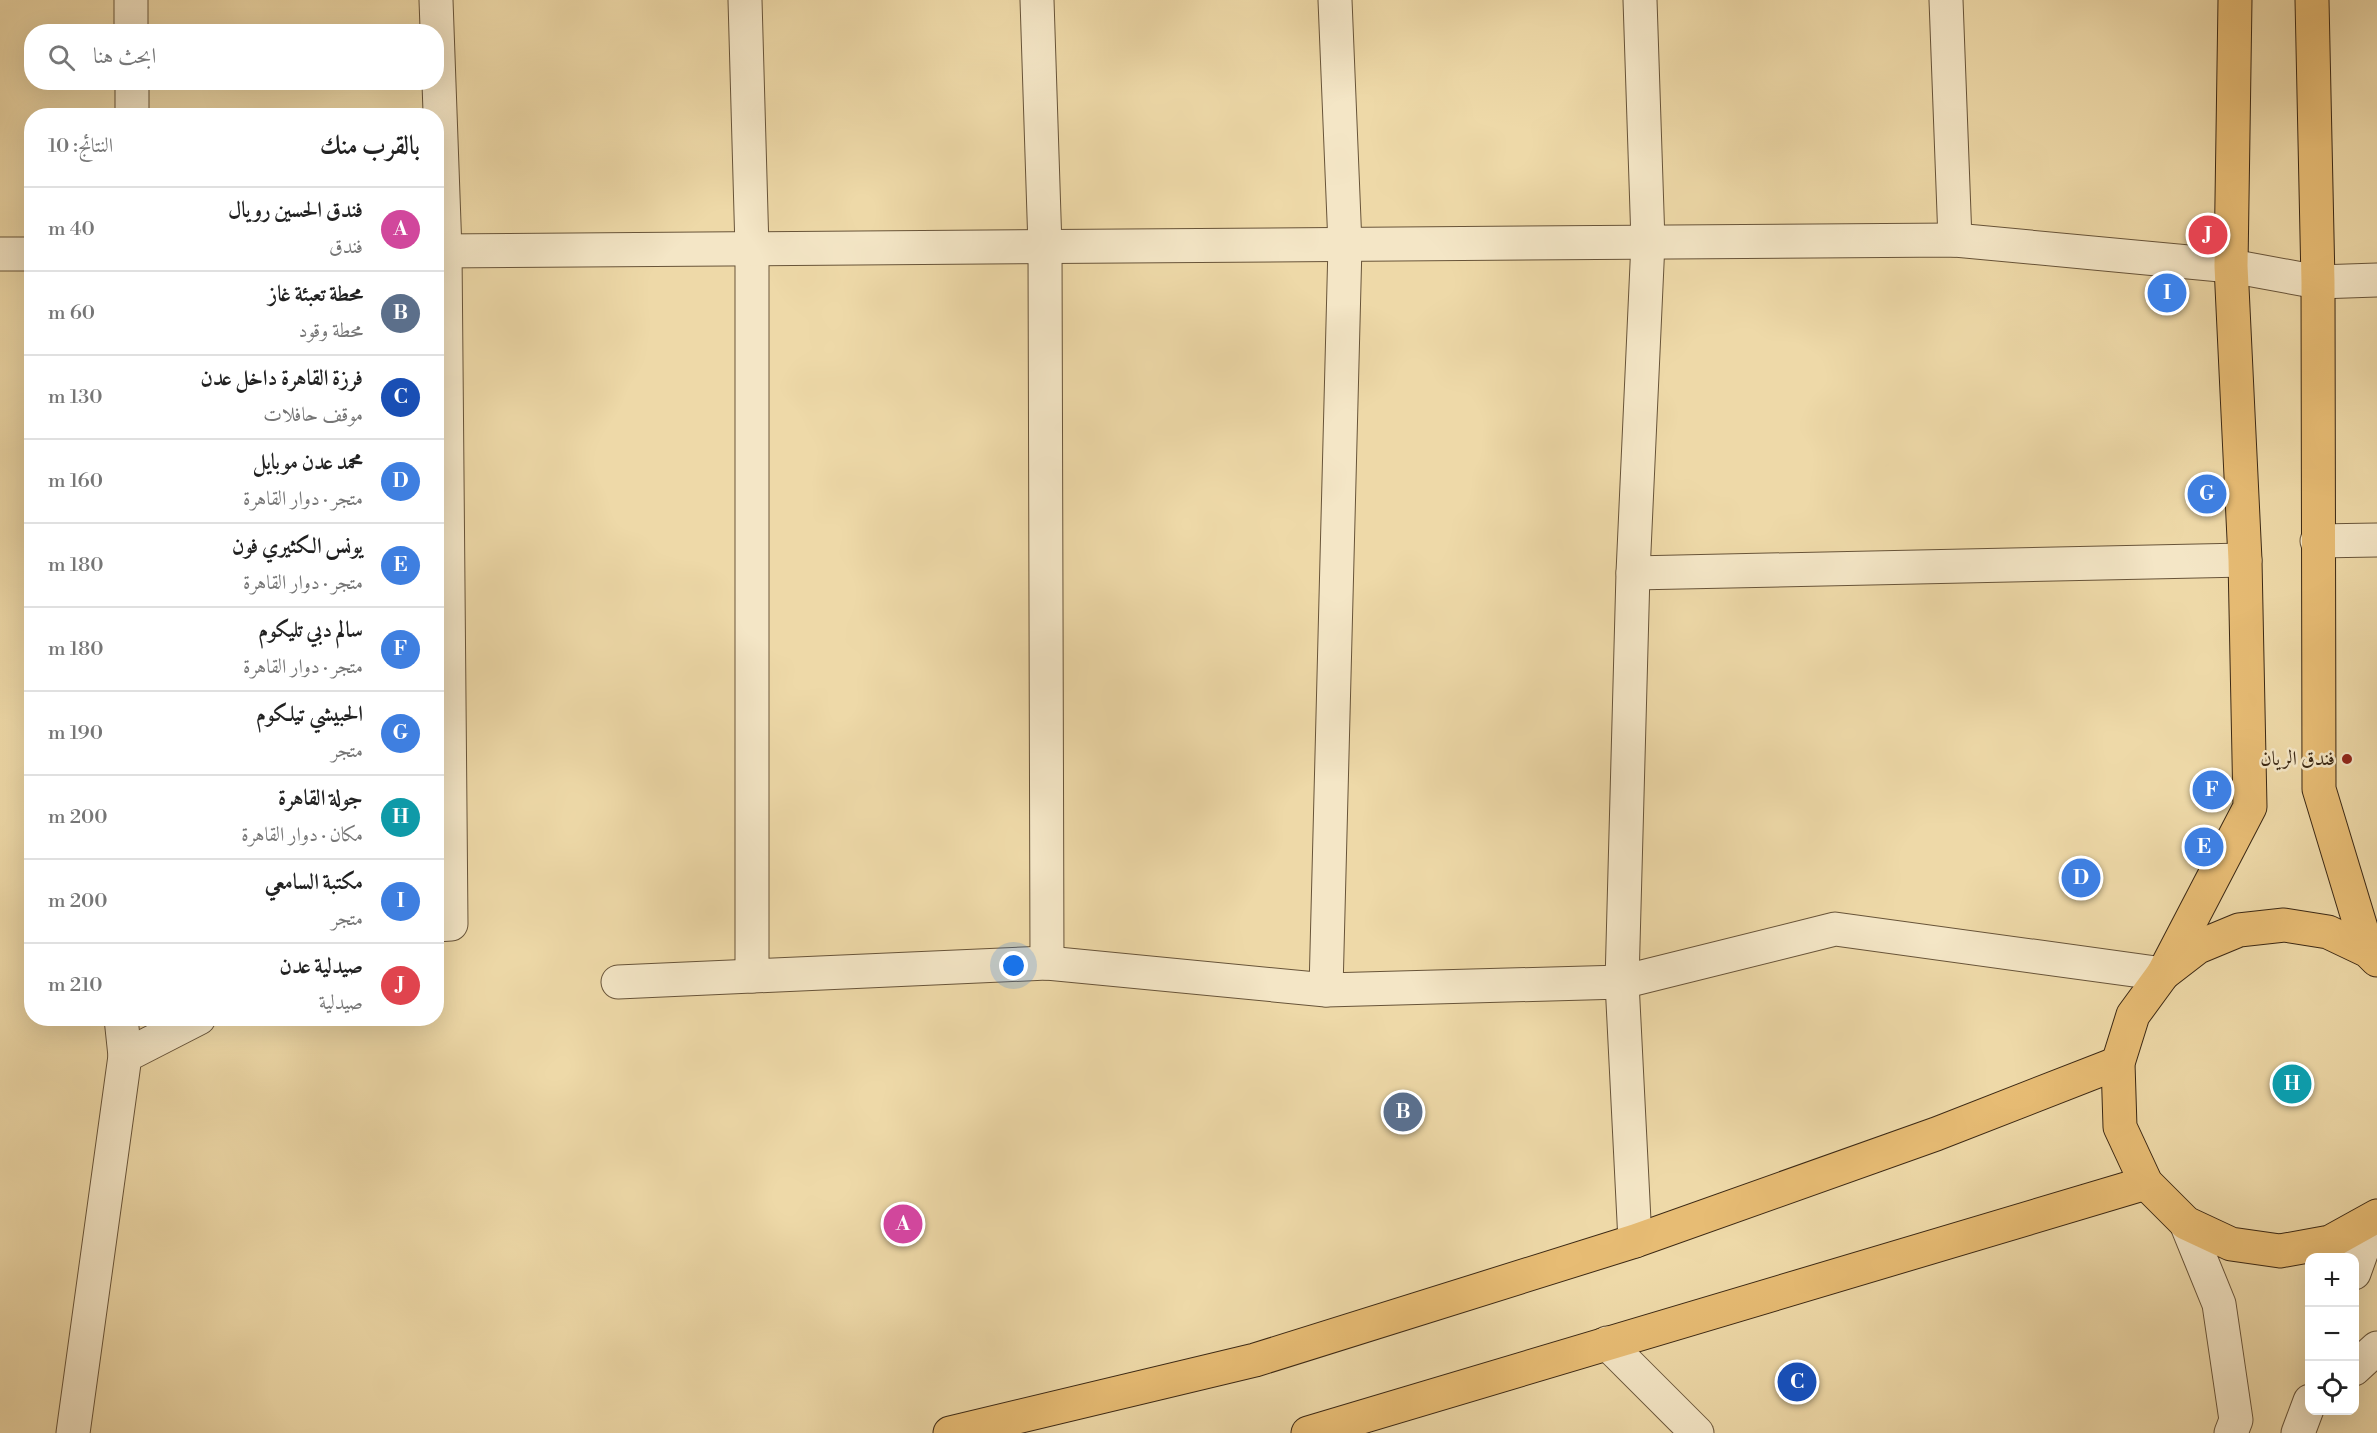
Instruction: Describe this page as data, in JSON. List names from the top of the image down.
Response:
{
  "places": ["فندق الريان"],
  "page": {
    "search": "ابحث هنا",
    "heading": ["بالقرب منك", "النتائج: 10"],
    "list": [
      {
        "mark": "A",
        "name": "فندق الحسين رويال",
        "note": "فندق",
        "value": "40 m"
      },
      {
        "mark": "B",
        "name": "محطة تعبئة غاز",
        "note": "محطة وقود",
        "value": "60 m"
      },
      {
        "mark": "C",
        "name": "فرزة القاهرة داخل عدن",
        "note": "موقف حافلات",
        "value": "130 m"
      },
      {
        "mark": "D",
        "name": "محمد عدن موبايل",
        "note": "متجر · دوار القاهرة",
        "value": "160 m"
      },
      {
        "mark": "E",
        "name": "يونس الكثيري فون",
        "note": "متجر · دوار القاهرة",
        "value": "180 m"
      },
      {
        "mark": "F",
        "name": "سالم دبي تليكوم",
        "note": "متجر · دوار القاهرة",
        "value": "180 m"
      },
      {
        "mark": "G",
        "name": "الحبيشي تيلكوم",
        "note": "متجر",
        "value": "190 m"
      },
      {
        "mark": "H",
        "name": "جولة القاهرة",
        "note": "مكان · دوار القاهرة",
        "value": "200 m"
      },
      {
        "mark": "I",
        "name": "مكتبة السامعي",
        "note": "متجر",
        "value": "200 m"
      },
      {
        "mark": "J",
        "name": "صيدلية عدن",
        "note": "صيدلية",
        "value": "210 m"
      }
    ],
    "pins": [
      "J",
      "I",
      "G",
      "F",
      "E",
      "D",
      "H",
      "B",
      "A",
      "C"
    ],
    "map_buttons": ["+", "−"]
  }
}
